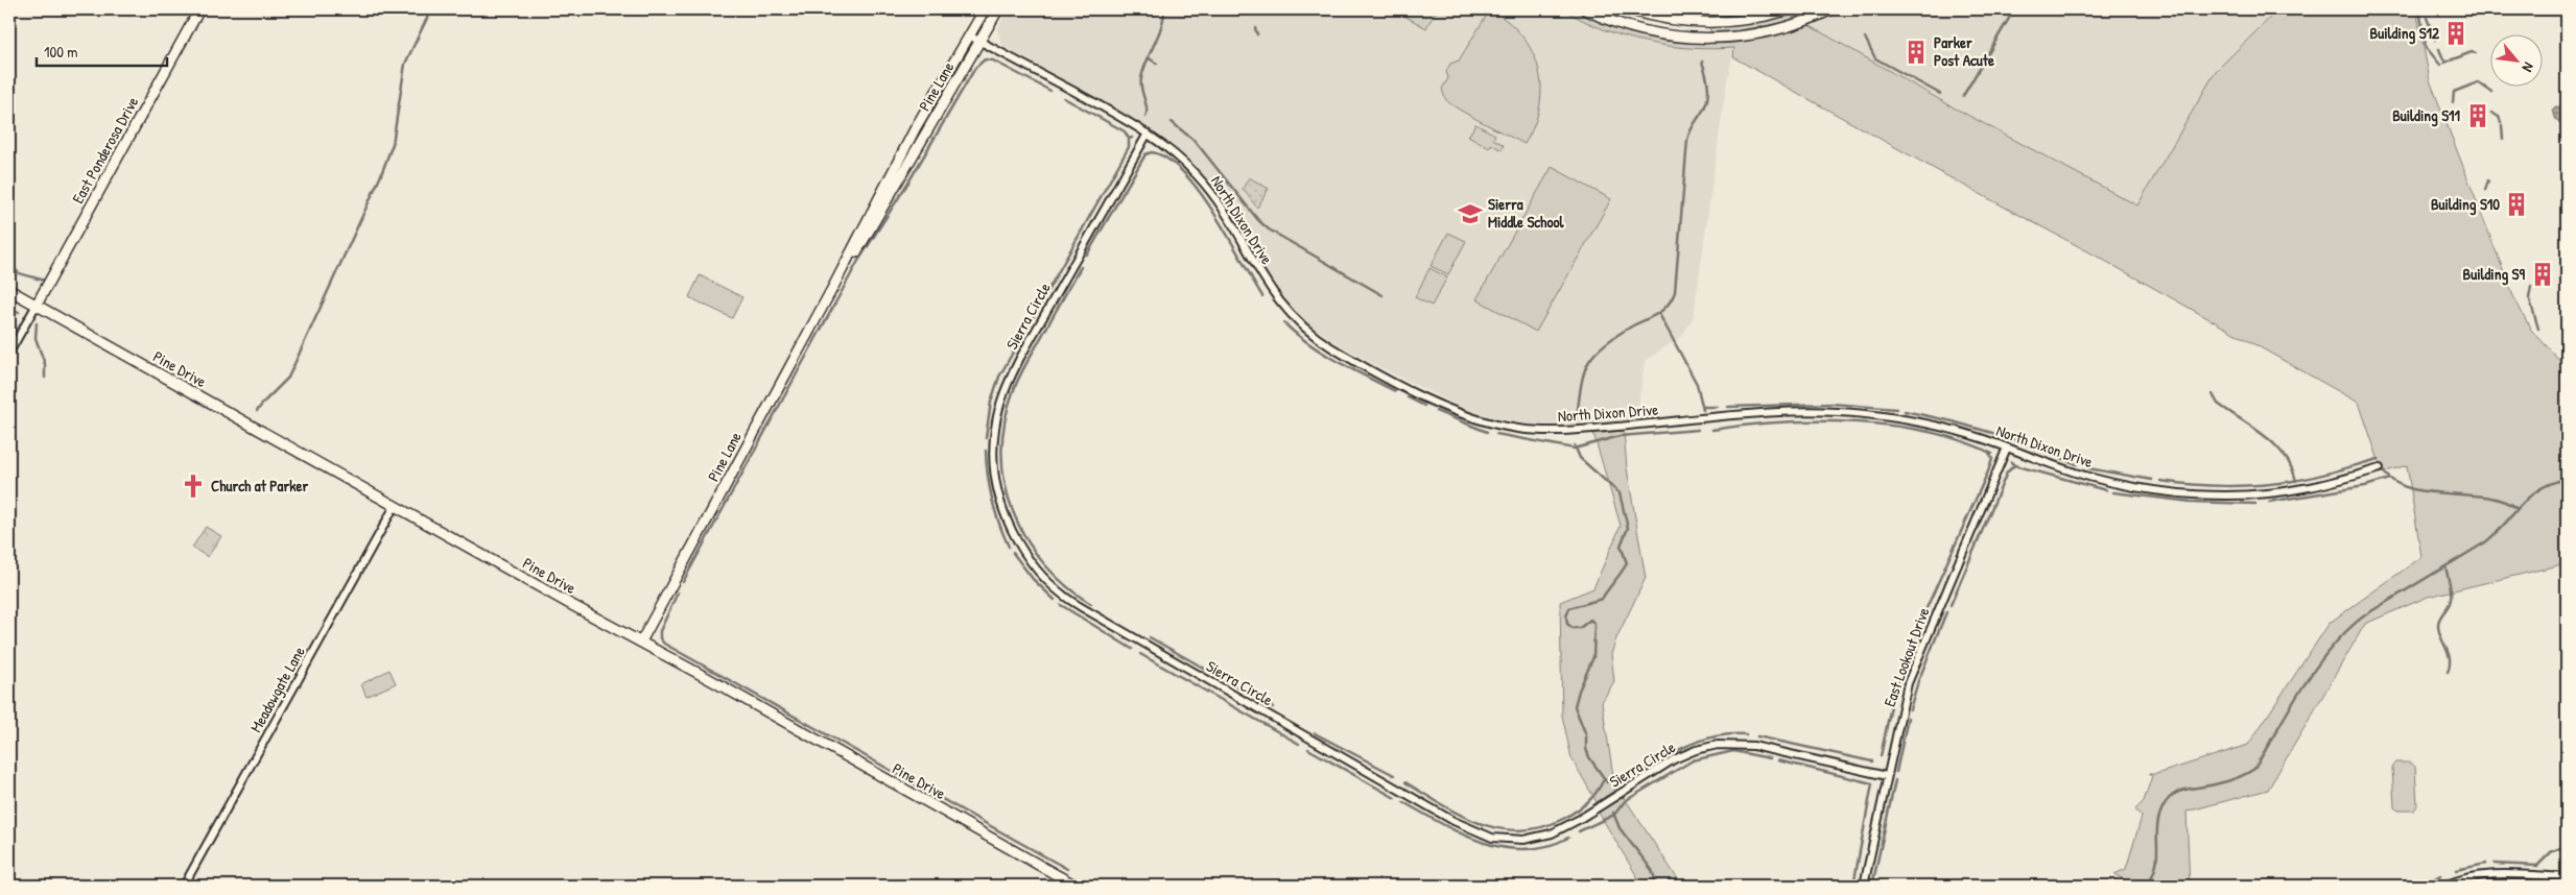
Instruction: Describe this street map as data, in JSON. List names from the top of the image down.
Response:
{
  "streets": {
    "main road": ["Pine Lane", "East Ponderosa Drive", "Pine Drive"],
    "street": [
      "North Dixon Drive",
      "Sierra Circle",
      "East Lookout Drive",
      "Meadowgate Lane"
    ]
  },
  "crossings": [
    ["Pine Lane", "North Dixon Drive"],
    ["Pine Lane", "Pine Drive"],
    ["East Ponderosa Drive", "Pine Drive"],
    ["North Dixon Drive", "Sierra Circle"],
    ["North Dixon Drive", "East Lookout Drive"],
    ["Sierra Circle", "East Lookout Drive"],
    ["Pine Drive", "Meadowgate Lane"]
  ],
  "places": {
    "building": [
      "Building S12",
      "Parker Post Acute",
      "Building S11",
      "Building S10",
      "Building S9"
    ],
    "school or university": ["Sierra Middle School"],
    "church": ["Church at Parker"]
  },
  "scale_bar": "100 m",
  "north": "bottom right"
}
